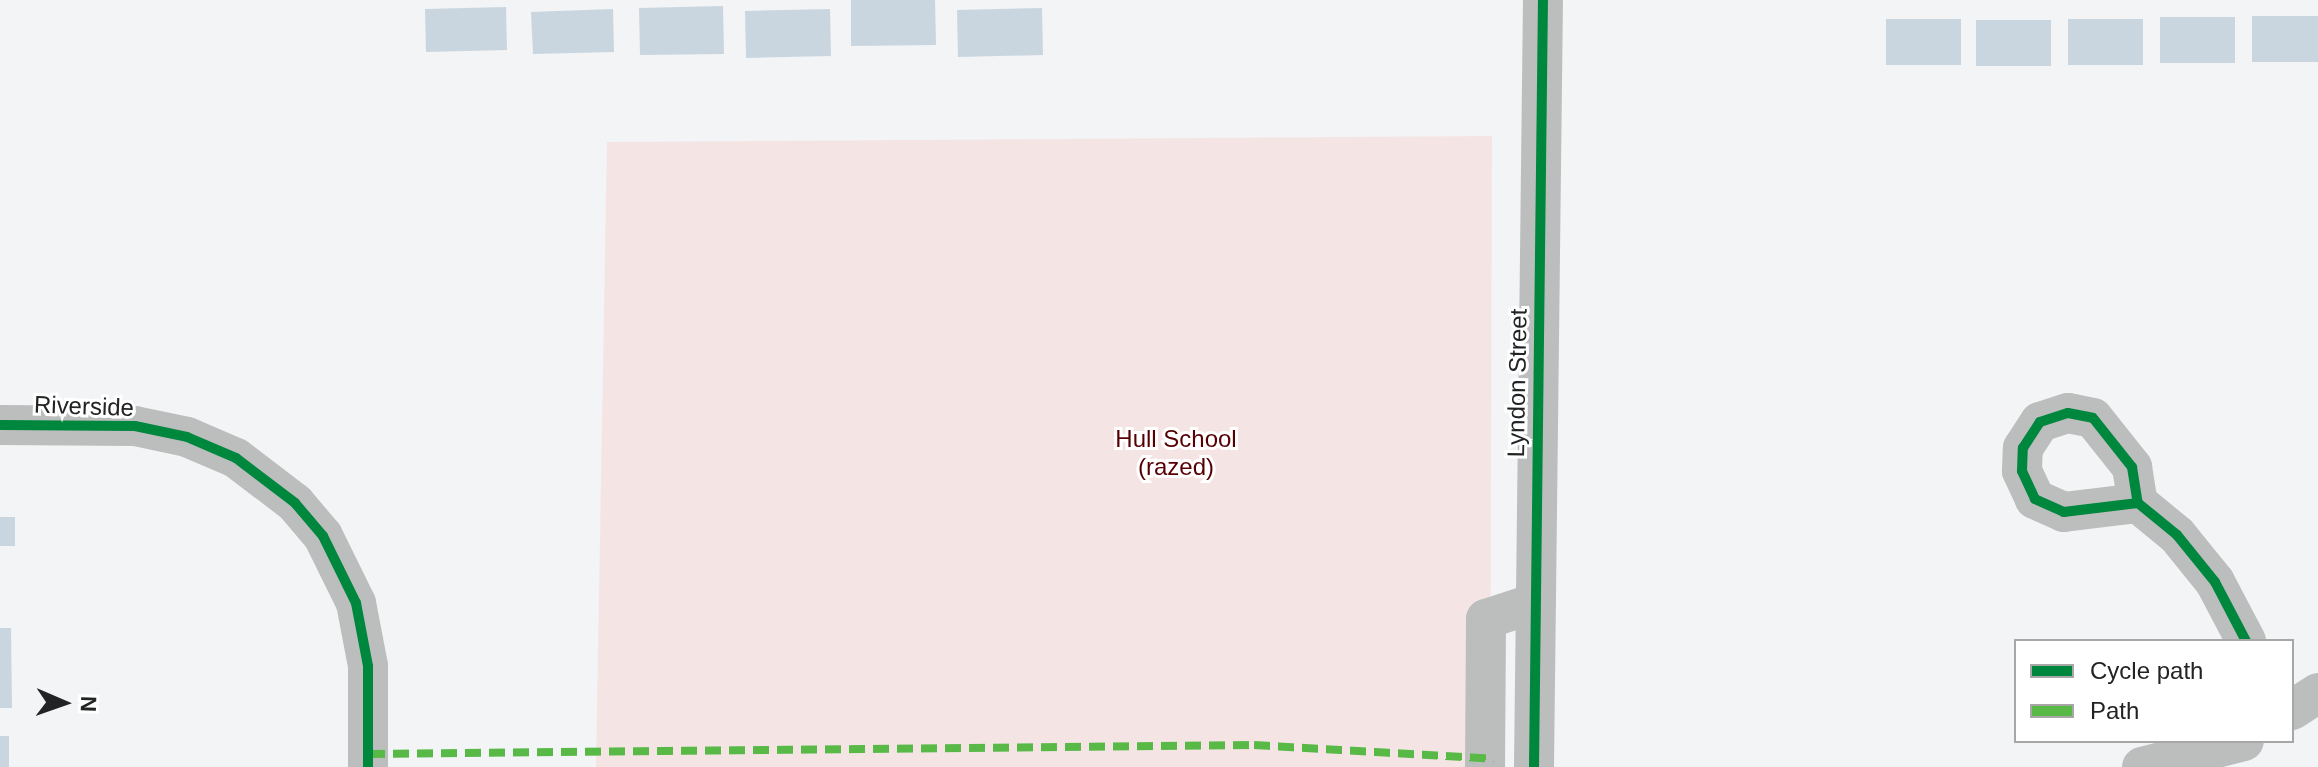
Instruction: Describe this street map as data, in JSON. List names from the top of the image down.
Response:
{
  "streets": {
    "street": ["Lyndon Street", "Riverside"]
  },
  "parks": ["Hull School (razed)"],
  "legend": ["Cycle path", "Path"],
  "north": "right"
}
